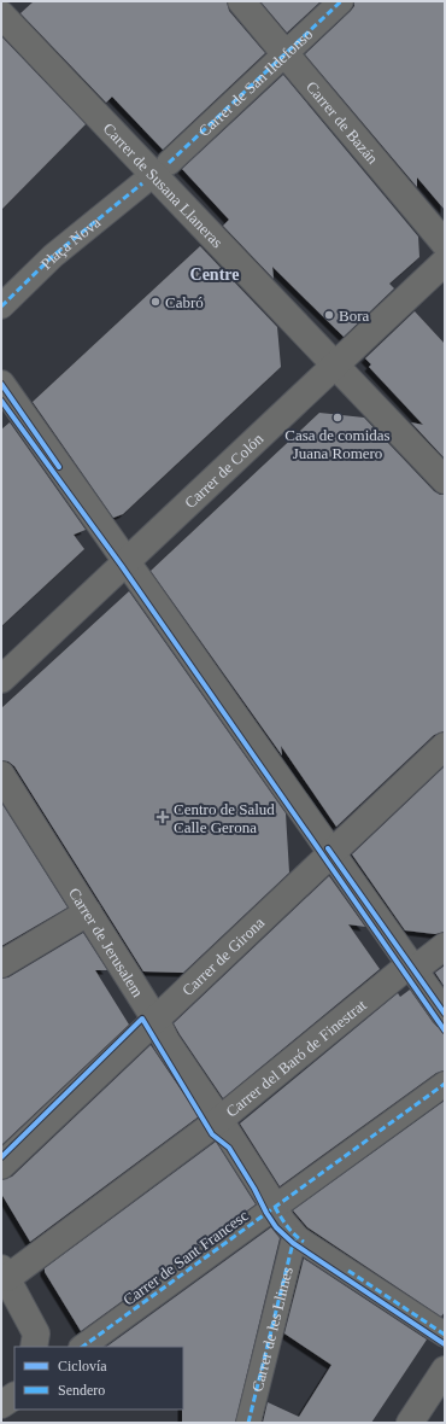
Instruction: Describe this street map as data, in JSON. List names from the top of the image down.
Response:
{
  "streets": {
    "street": [
      "Carrer de San Ildefonso",
      "Carrer de Bazán",
      "Carrer de Susana Llaneras",
      "Plaça Nova",
      "Carrer de Colón",
      "Carrer de Jerusalem",
      "Carrer de Girona",
      "Carrer del Baró de Finestrat",
      "Carrer de Sant Francesc",
      "Carrer de les Llimes"
    ]
  },
  "crossings": [
    ["Carrer de San Ildefonso", "Carrer de Bazán"],
    ["Carrer de Susana Llaneras", "Carrer de Colón"],
    ["Carrer de Jerusalem", "Carrer de Girona"],
    ["Carrer de Jerusalem", "Carrer del Baró de Finestrat"],
    ["Carrer de Jerusalem", "Carrer de Sant Francesc"]
  ],
  "districts": ["Centre"],
  "places": {
    "other": ["Cabró", "Bora", "Casa de comidas Juana Romero"],
    "health": ["Centro de Salud Calle Gerona"]
  },
  "legend": ["Ciclovía", "Sendero"]
}
